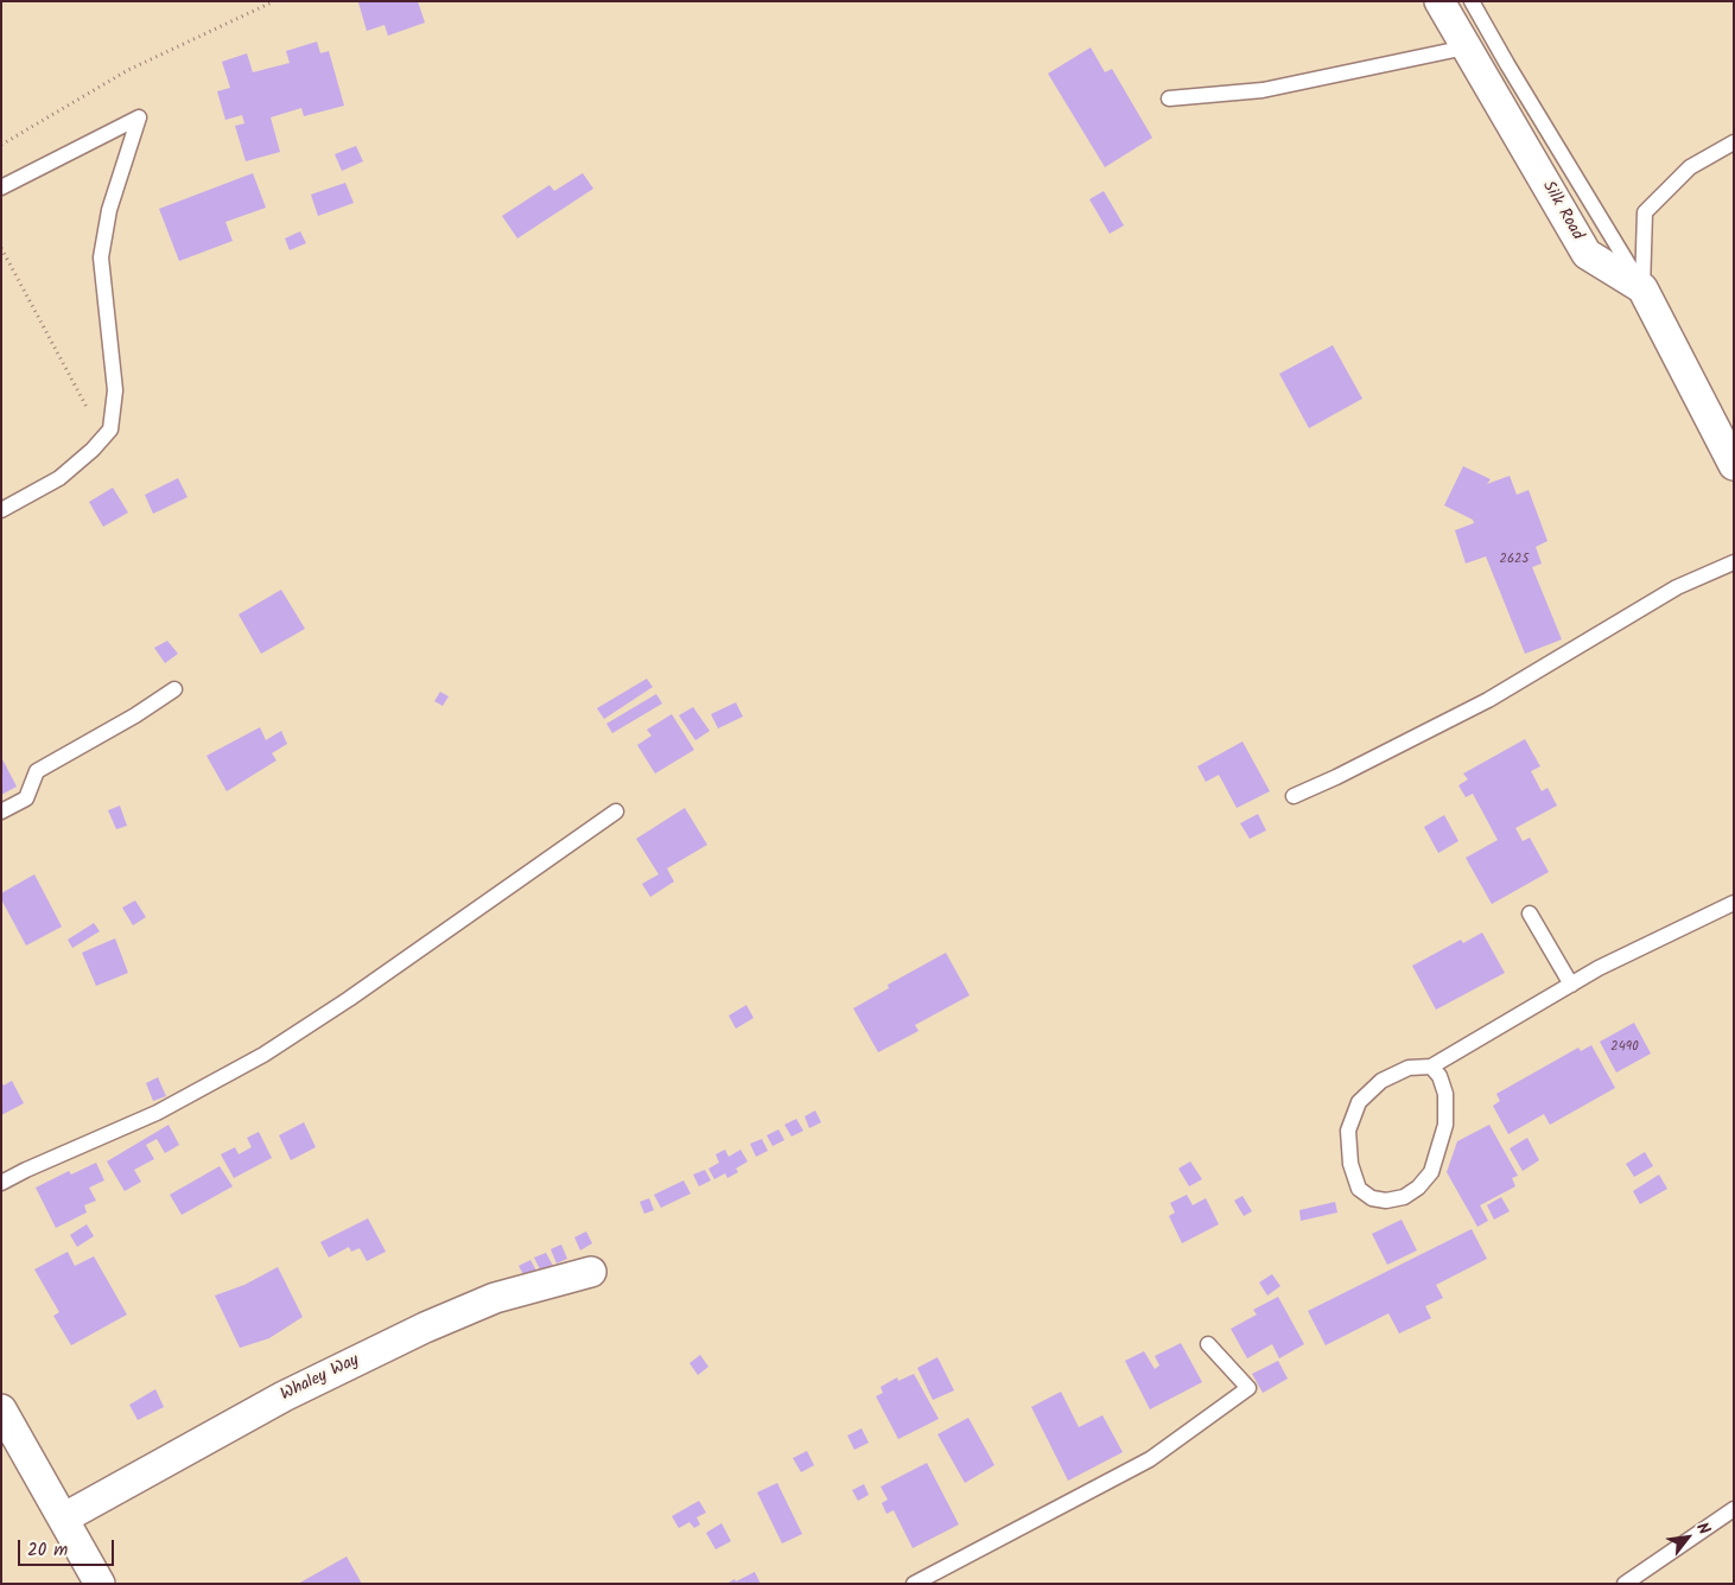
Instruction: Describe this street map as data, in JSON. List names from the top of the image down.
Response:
{
  "streets": {
    "street": ["Silk Road", "Whaley Way"]
  },
  "house_numbers": ["2625", "2490"],
  "scale_bar": "20 m",
  "north": "top right"
}
